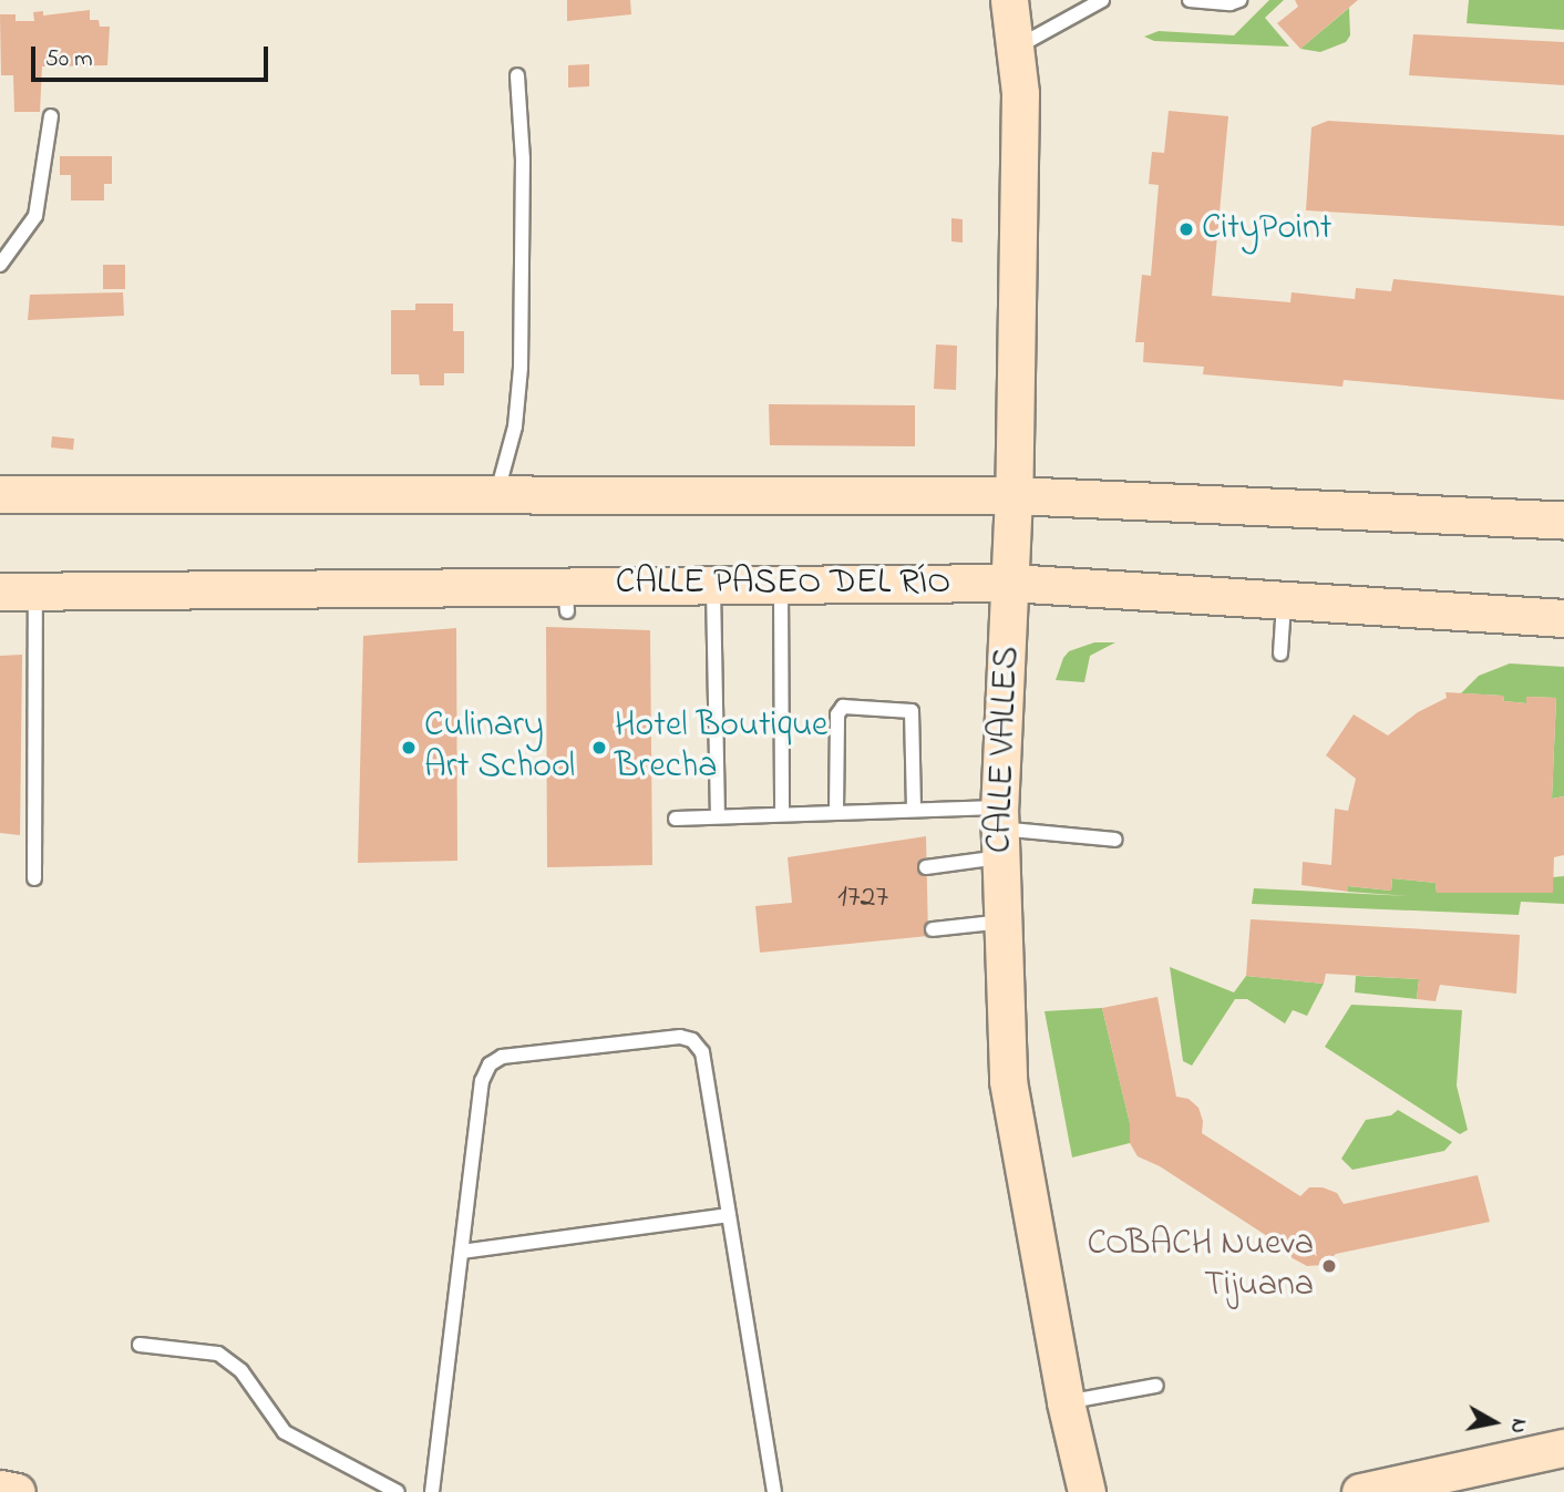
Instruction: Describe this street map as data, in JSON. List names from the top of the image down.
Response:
{
  "streets": {
    "main road": ["CALLE PASEO DEL RÍO", "CALLE VALLES"]
  },
  "crossings": [
    ["CALLE PASEO DEL RÍO", "CALLE VALLES"]
  ],
  "places": [
    "CityPoint",
    "Culinary Art School",
    "Hotel Boutique Brecha",
    "COBACH Nueva Tijuana"
  ],
  "house_numbers": ["1727"],
  "scale_bar": "50 m",
  "north": "right"
}
